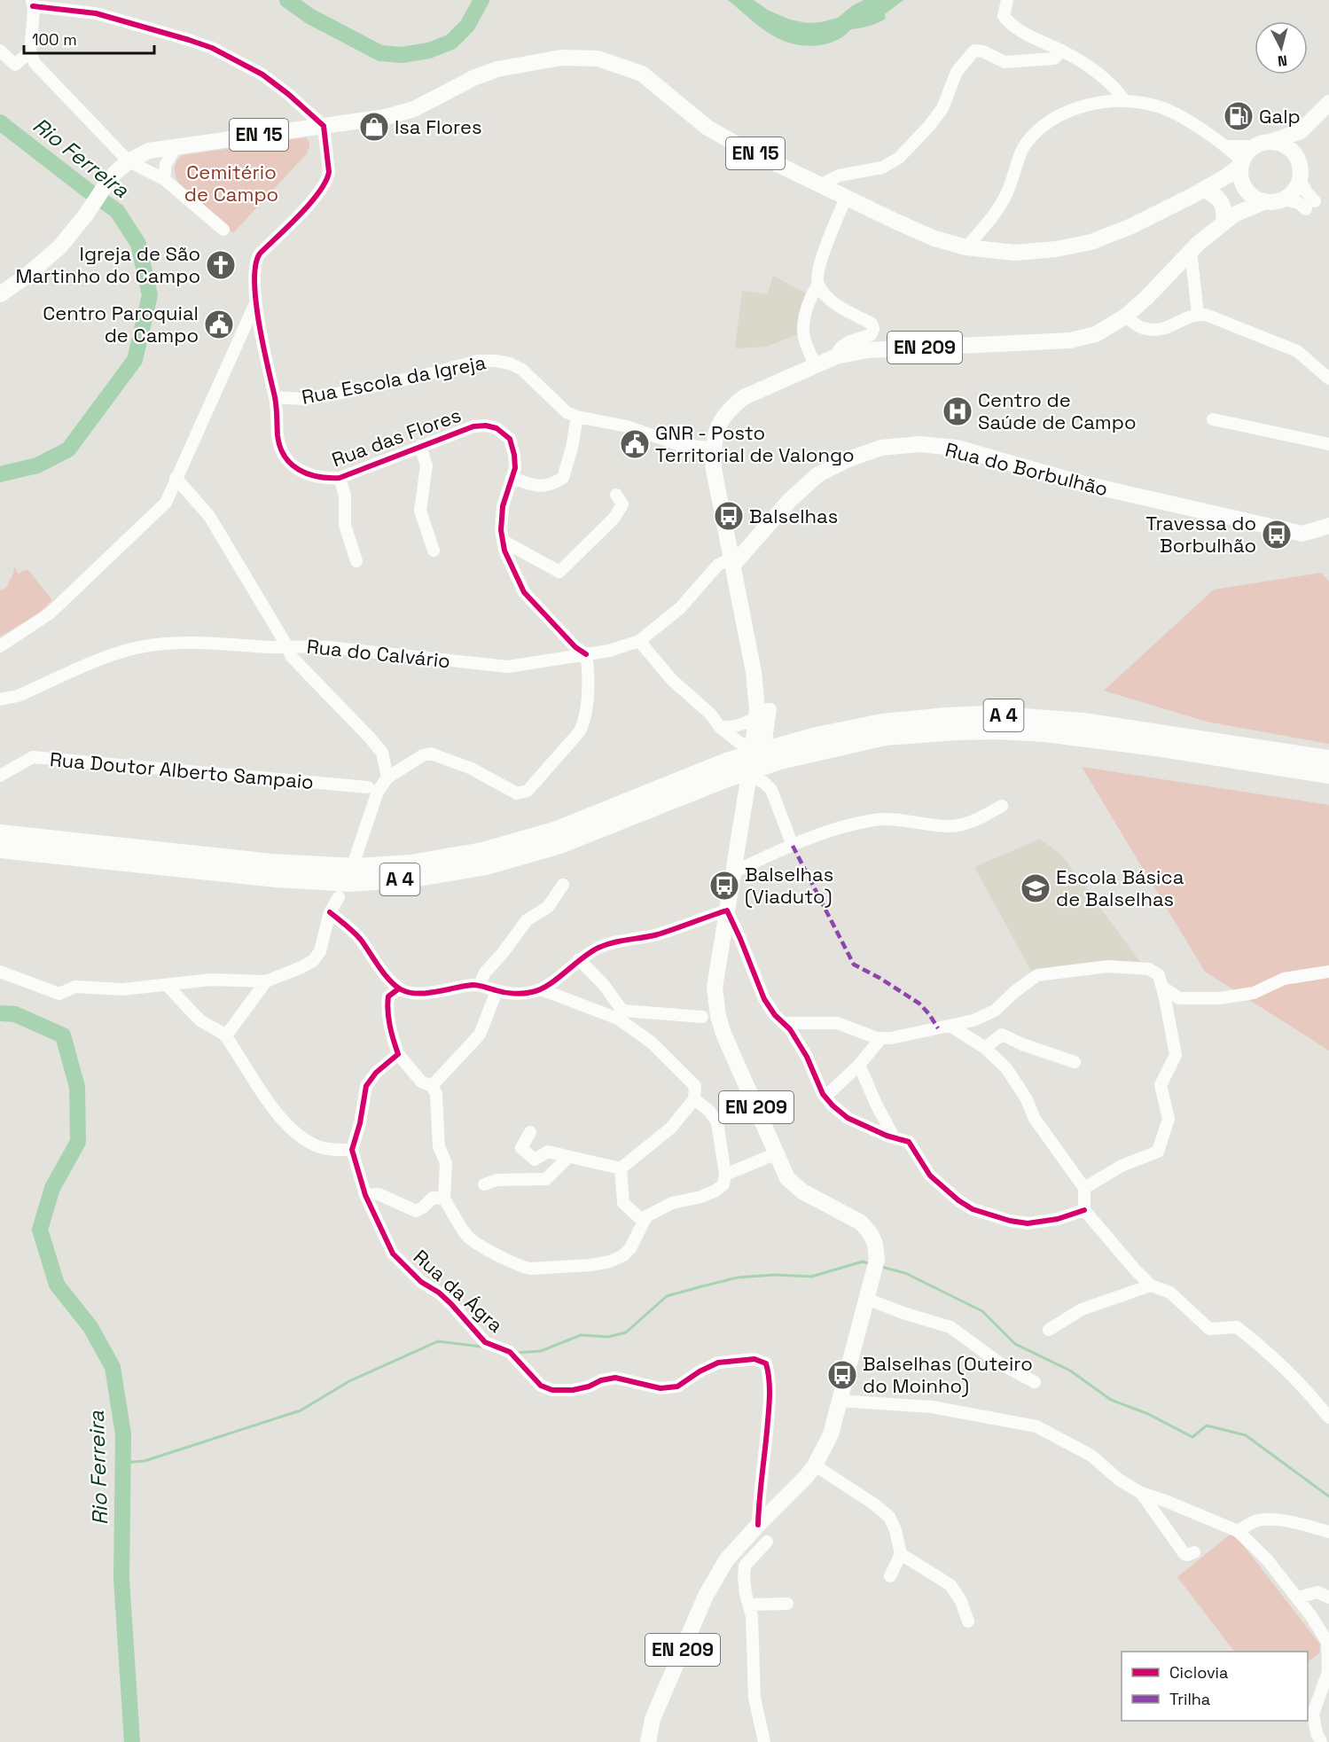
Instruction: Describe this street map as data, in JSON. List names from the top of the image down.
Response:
{
  "streets": {
    "highway": ["A 4"],
    "main road": ["EN 15", "EN 209", "Rua do Borbulhão"],
    "street": [
      "Rua Escola da Igreja",
      "Rua das Flores",
      "Rua do Calvário",
      "Rua Doutor Alberto Sampaio",
      "Rua da Ágra"
    ]
  },
  "crossings": [
    ["EN 15", "EN 209"],
    ["EN 209", "Rua Escola da Igreja"],
    ["EN 209", "Rua do Borbulhão"],
    ["EN 209", "Rua do Calvário"],
    ["EN 209", "Rua da Ágra"],
    ["Rua Escola da Igreja", "Rua das Flores"],
    ["Rua das Flores", "Rua do Calvário"],
    ["Rua do Borbulhão", "Rua do Calvário"]
  ],
  "water": ["Rio Ferreira"],
  "parks": ["Cemitério de Campo"],
  "places": {
    "fuel station": ["Galp"],
    "shop": ["Isa Flores"],
    "church": ["Igreja de São Martinho do Campo"],
    "public building": ["Centro Paroquial de Campo", "GNR - Posto Territorial de Valongo"],
    "hospital": ["Centro de Saúde de Campo"],
    "bus stop": [
      "Balselhas",
      "Travessa do Borbulhão",
      "Balselhas (Viaduto)",
      "Balselhas (Outeiro do Moinho)"
    ],
    "school or university": ["Escola Básica de Balselhas"]
  },
  "legend": ["Ciclovia", "Trilha"],
  "scale_bar": "100 m",
  "north": "bottom"
}
